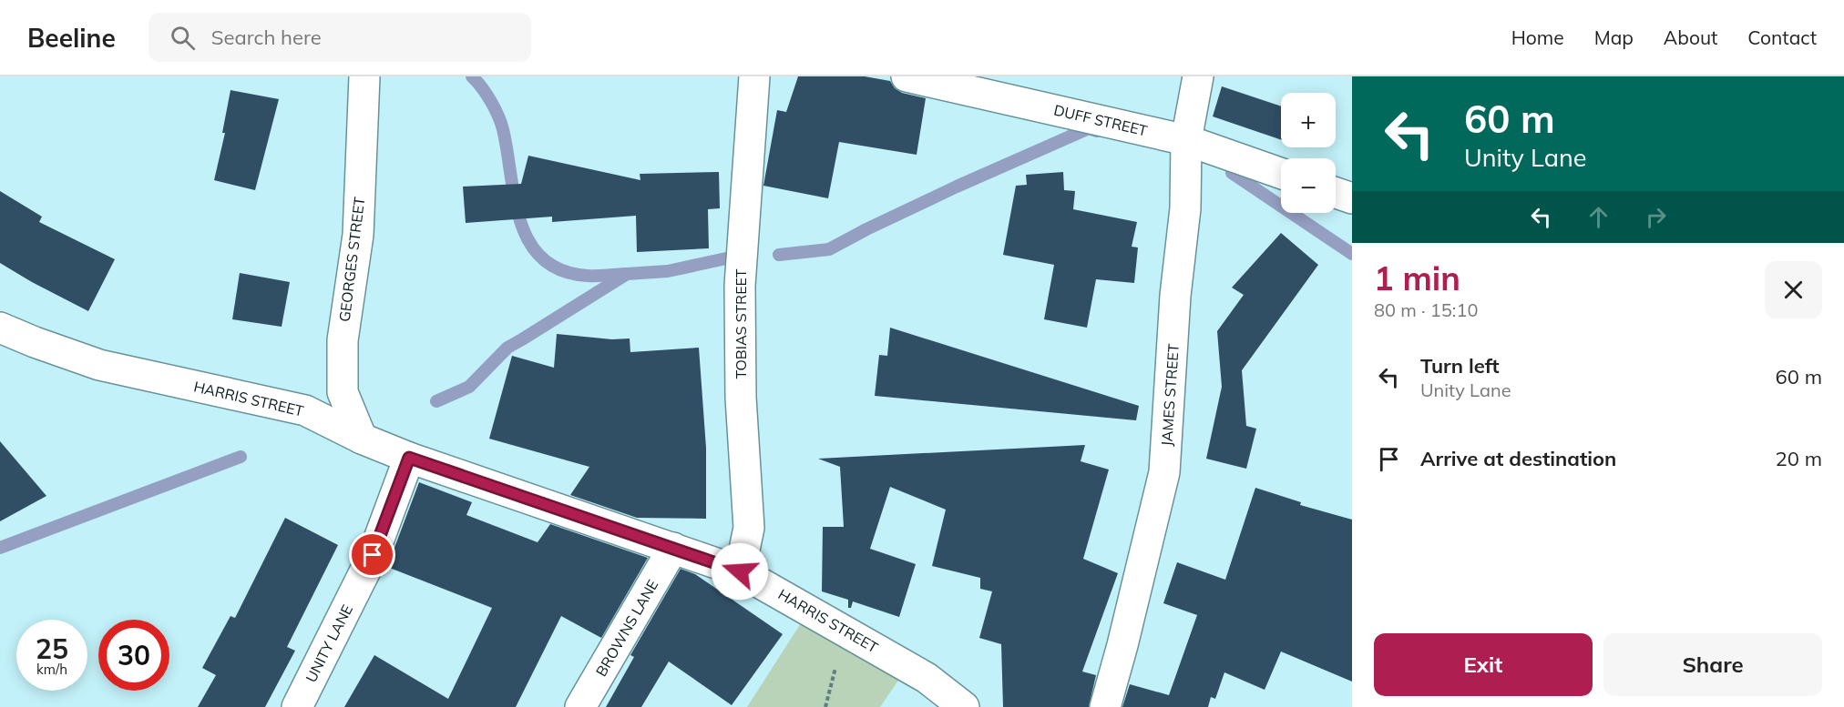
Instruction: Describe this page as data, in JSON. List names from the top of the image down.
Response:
{
  "streets": {
    "street": [
      "DUFF STREET",
      "GEORGES STREET",
      "TOBIAS STREET",
      "JAMES STREET",
      "HARRIS STREET",
      "BROWNS LANE",
      "UNITY LANE"
    ]
  },
  "crossings": [
    ["DUFF STREET", "JAMES STREET"],
    ["GEORGES STREET", "HARRIS STREET"],
    ["TOBIAS STREET", "HARRIS STREET"],
    ["HARRIS STREET", "BROWNS LANE"],
    ["HARRIS STREET", "UNITY LANE"]
  ],
  "page": {
    "header": "Beeline",
    "search": "Search here",
    "nav": [
      "Home",
      "Map",
      "About",
      "Contact"
    ],
    "turn": ["60 m", "Unity Lane"],
    "map_buttons": ["+", "−"],
    "heading": ["1 min", "80 m · 15:10"],
    "list": [
      {
        "name": "Turn left",
        "note": "Unity Lane",
        "value": "60 m"
      },
      {
        "name": "Arrive at destination",
        "value": "20 m"
      }
    ],
    "speed": "25 km/h",
    "limit": "30",
    "buttons": ["Exit", "Share"]
  }
}
